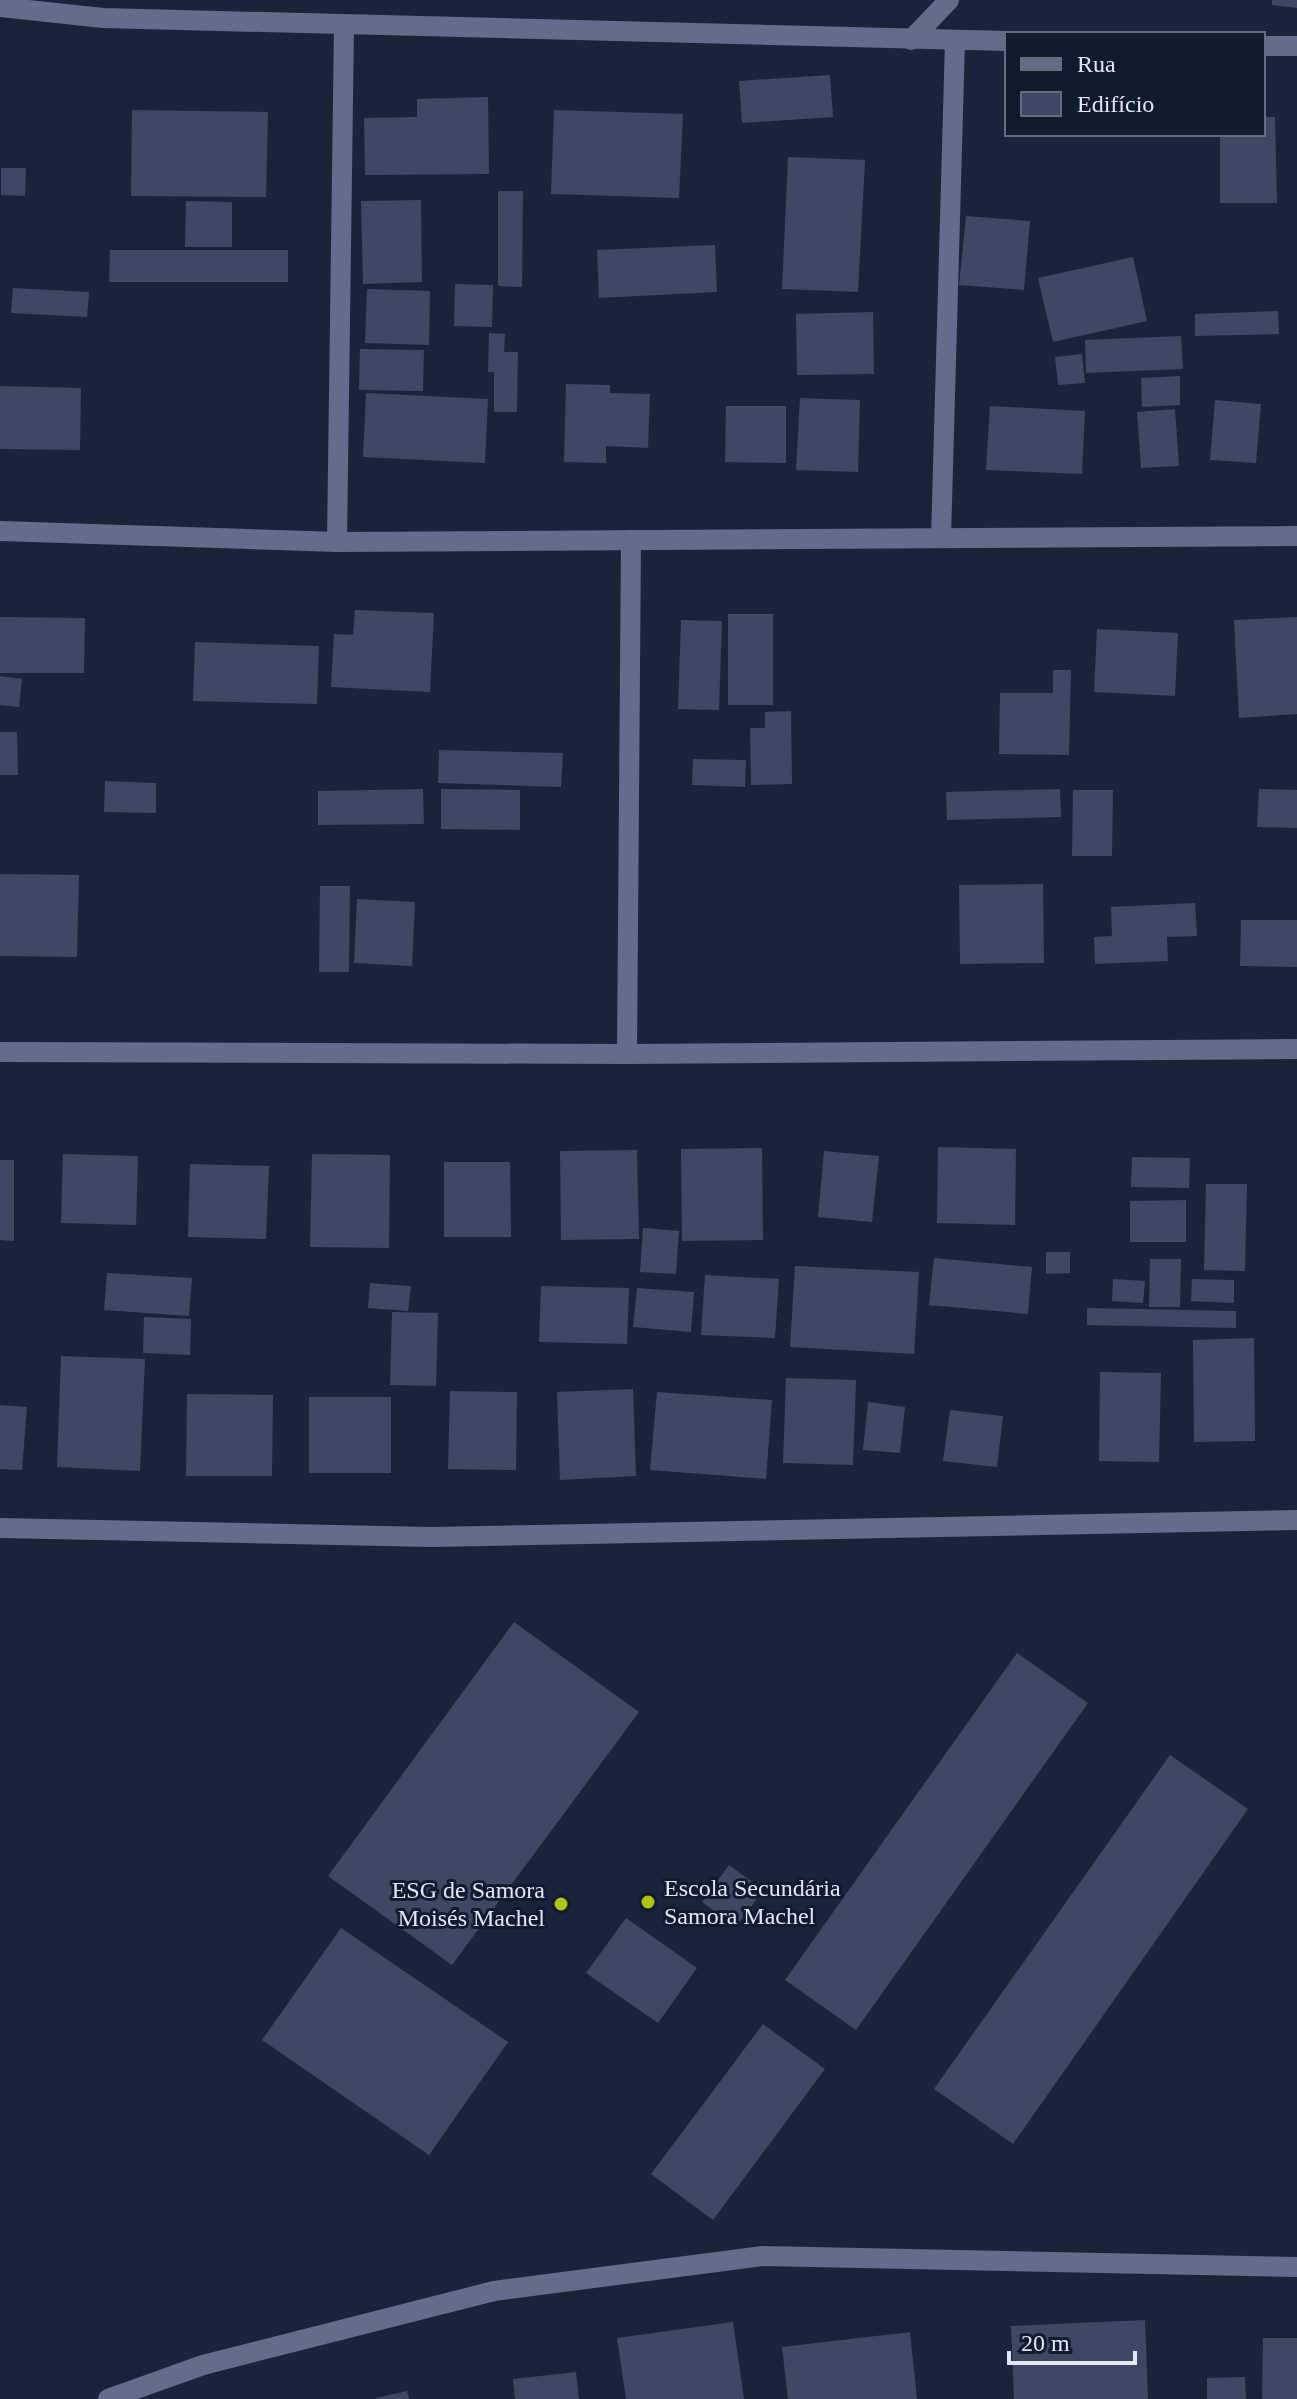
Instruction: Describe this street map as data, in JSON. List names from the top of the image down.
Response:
{
  "places": ["Escola Secundária Samora Machel", "ESG de Samora Moisés Machel"],
  "legend": ["Rua", "Edifício"],
  "scale_bar": "20 m"
}
